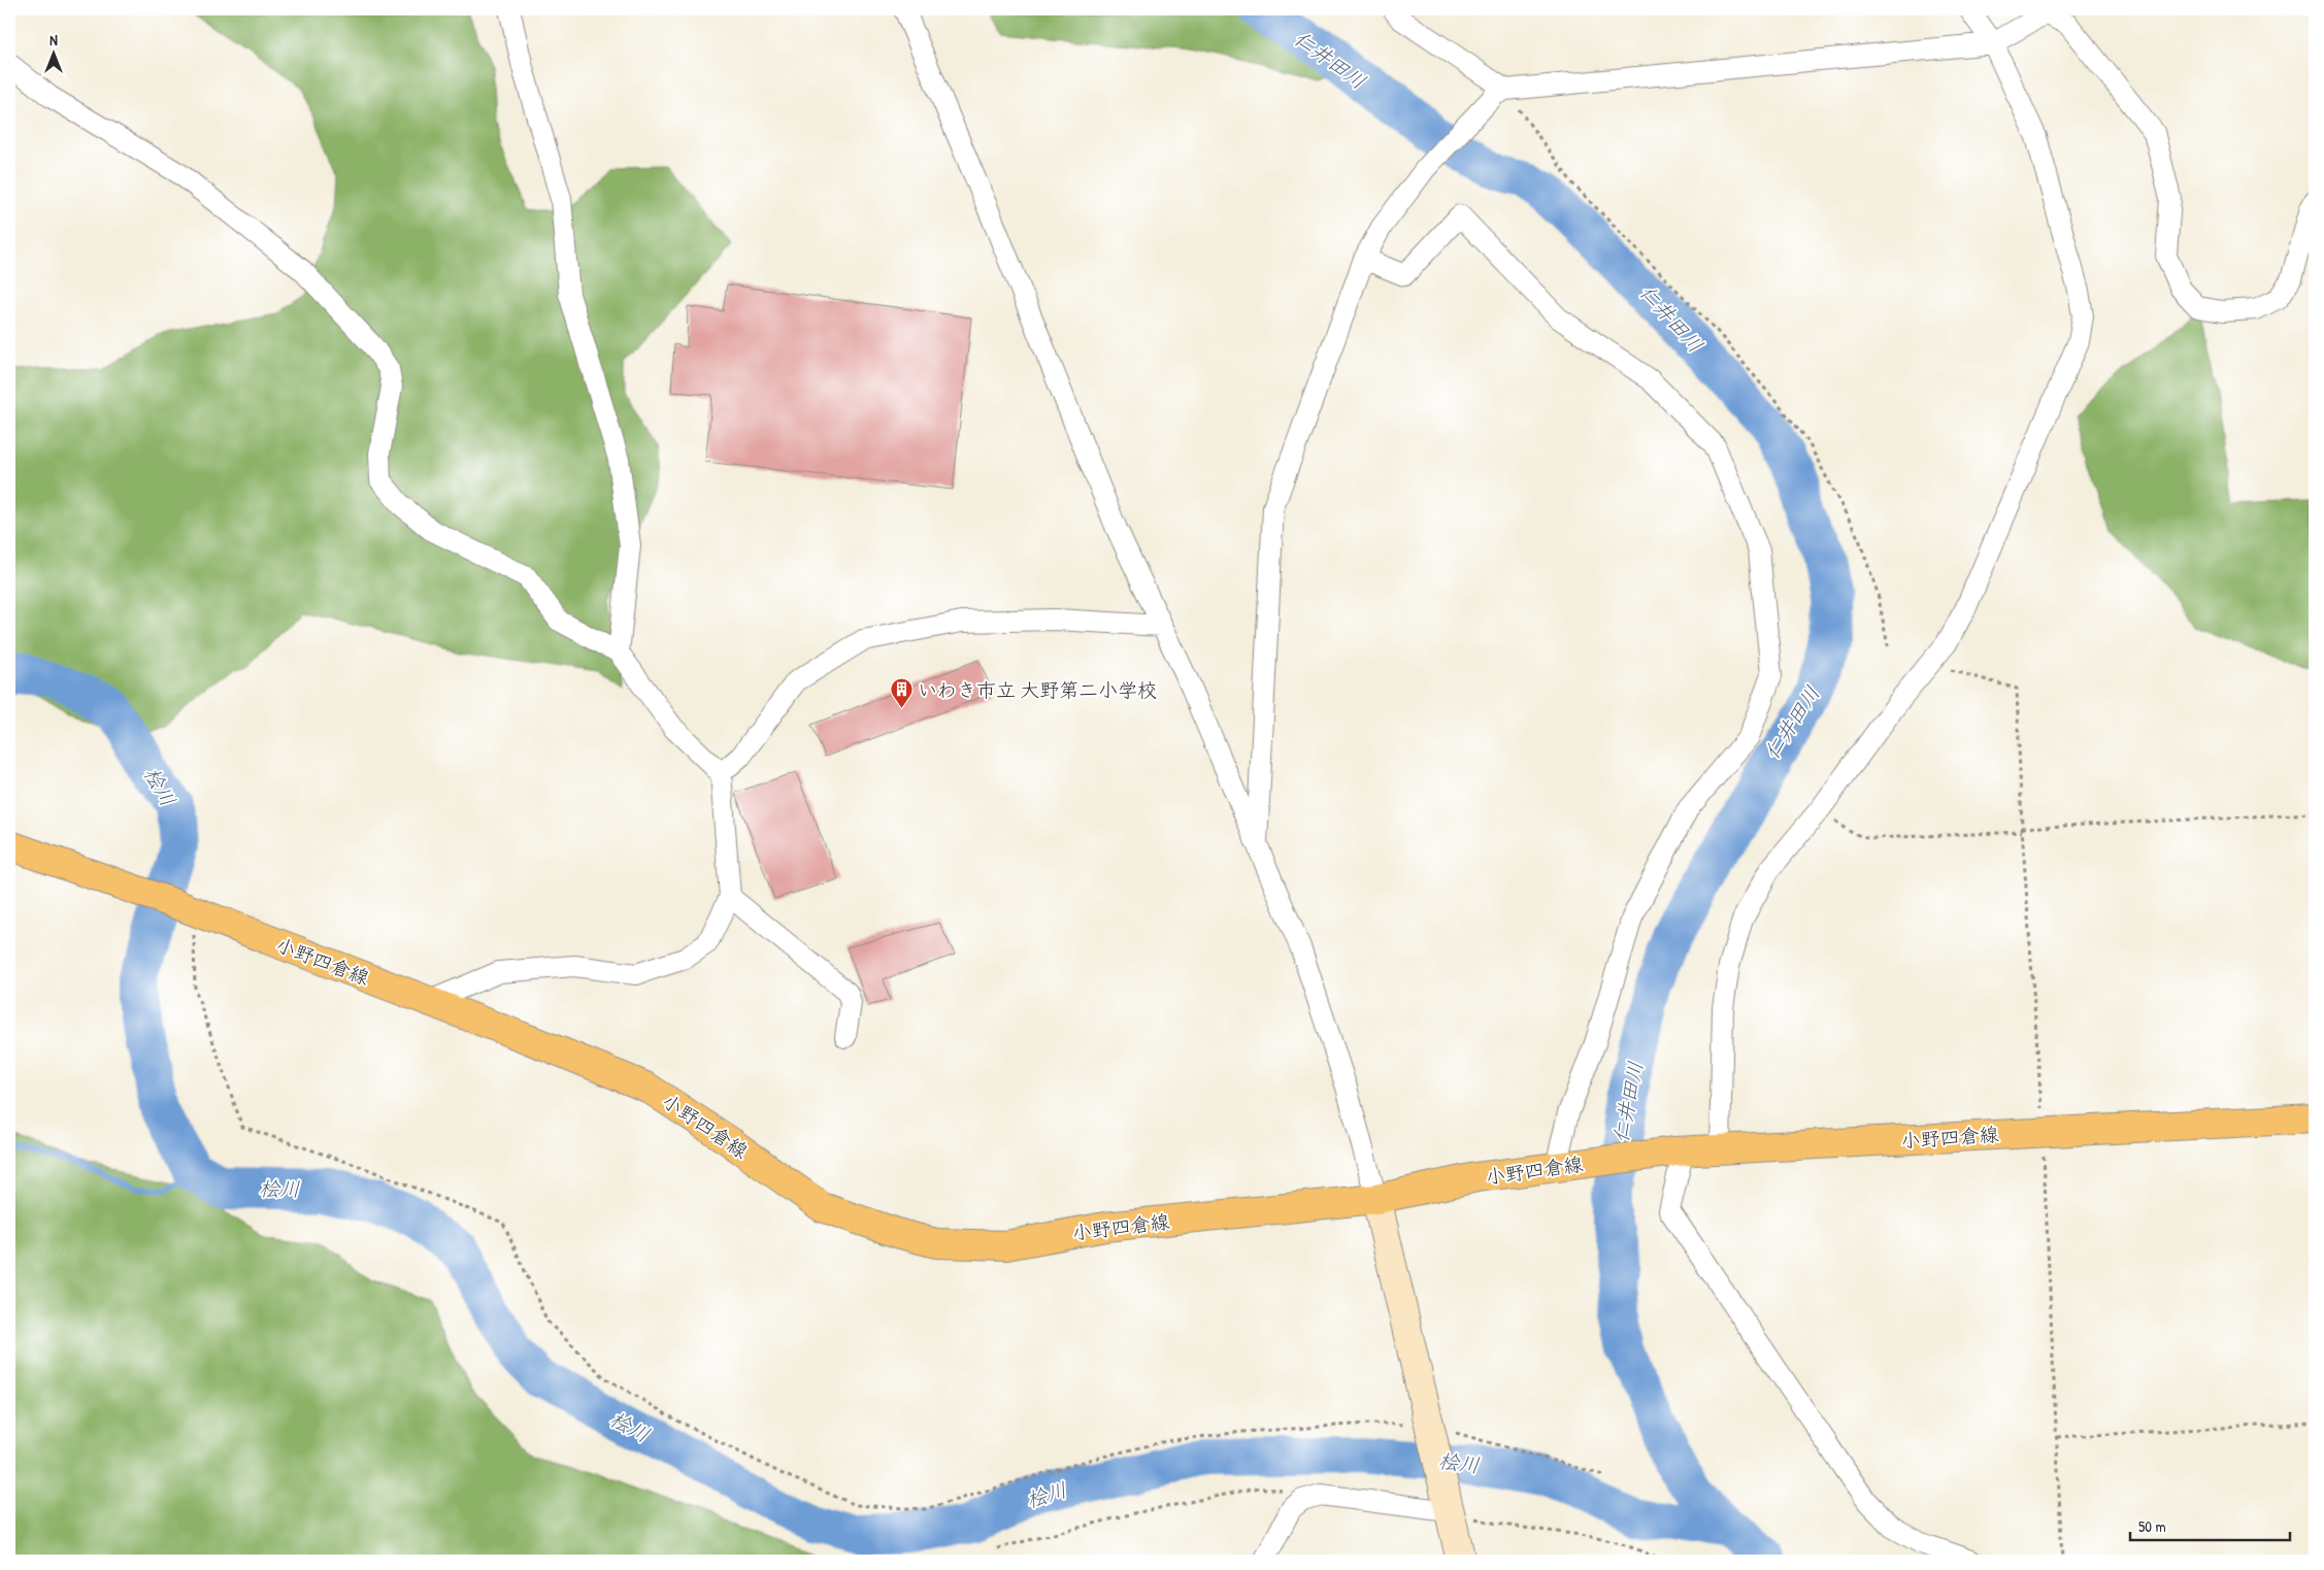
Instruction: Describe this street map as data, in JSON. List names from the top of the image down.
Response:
{
  "streets": {
    "main road": ["小野四倉線"]
  },
  "water": ["仁井田川", "桧川"],
  "places": {
    "building": ["いわき市立 大野第二小学校"]
  },
  "scale_bar": "50 m",
  "north": "top"
}
